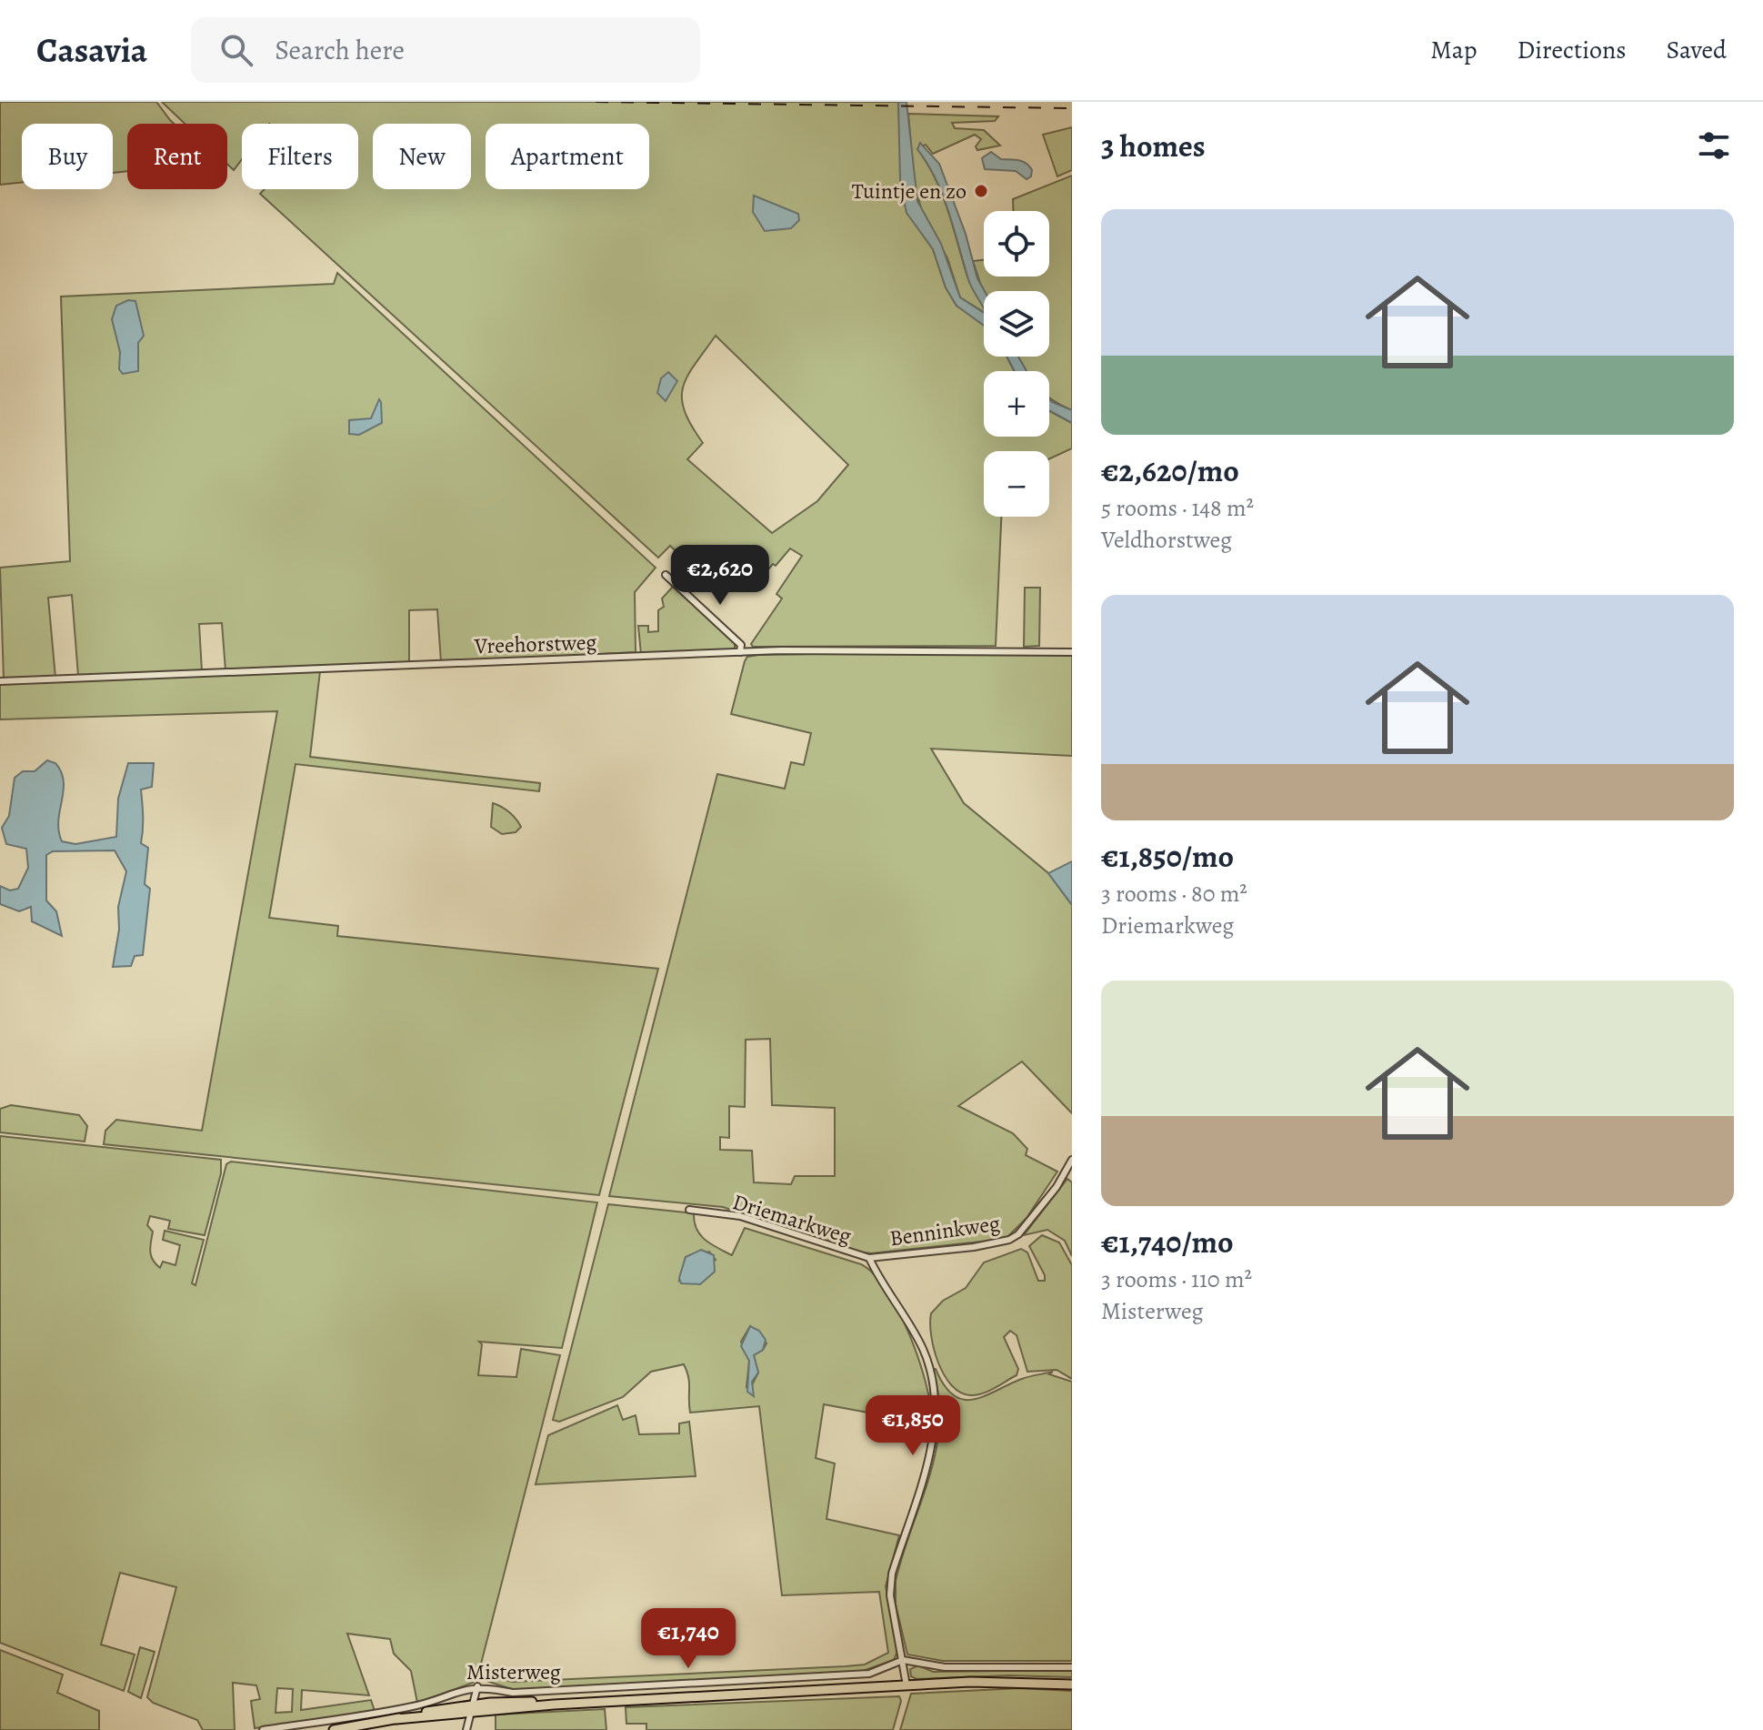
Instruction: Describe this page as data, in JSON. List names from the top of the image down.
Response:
{
  "streets": {
    "main road": ["Misterweg"],
    "street": ["Vreehorstweg", "Driemarkweg", "Benninkweg"]
  },
  "crossings": [
    ["Driemarkweg", "Benninkweg"],
    ["Driemarkweg", "Misterweg"]
  ],
  "places": ["Tuintje en zo"],
  "page": {
    "header": "Casavia",
    "search": "Search here",
    "nav": ["Map", "Directions", "Saved"],
    "heading": "3 homes",
    "chip": [
      "Buy",
      "Rent",
      "Filters",
      "New",
      "Apartment"
    ],
    "list": [
      {
        "name": "€2,620/mo",
        "note": "5 rooms · 148 m² · Veldhorstweg"
      },
      {
        "name": "€1,850/mo",
        "note": "3 rooms · 80 m² · Driemarkweg"
      },
      {
        "name": "€1,740/mo",
        "note": "3 rooms · 110 m² · Misterweg"
      }
    ],
    "map_buttons": ["+", "−"],
    "price": ["€2,620", "€1,850", "€1,740"]
  }
}
